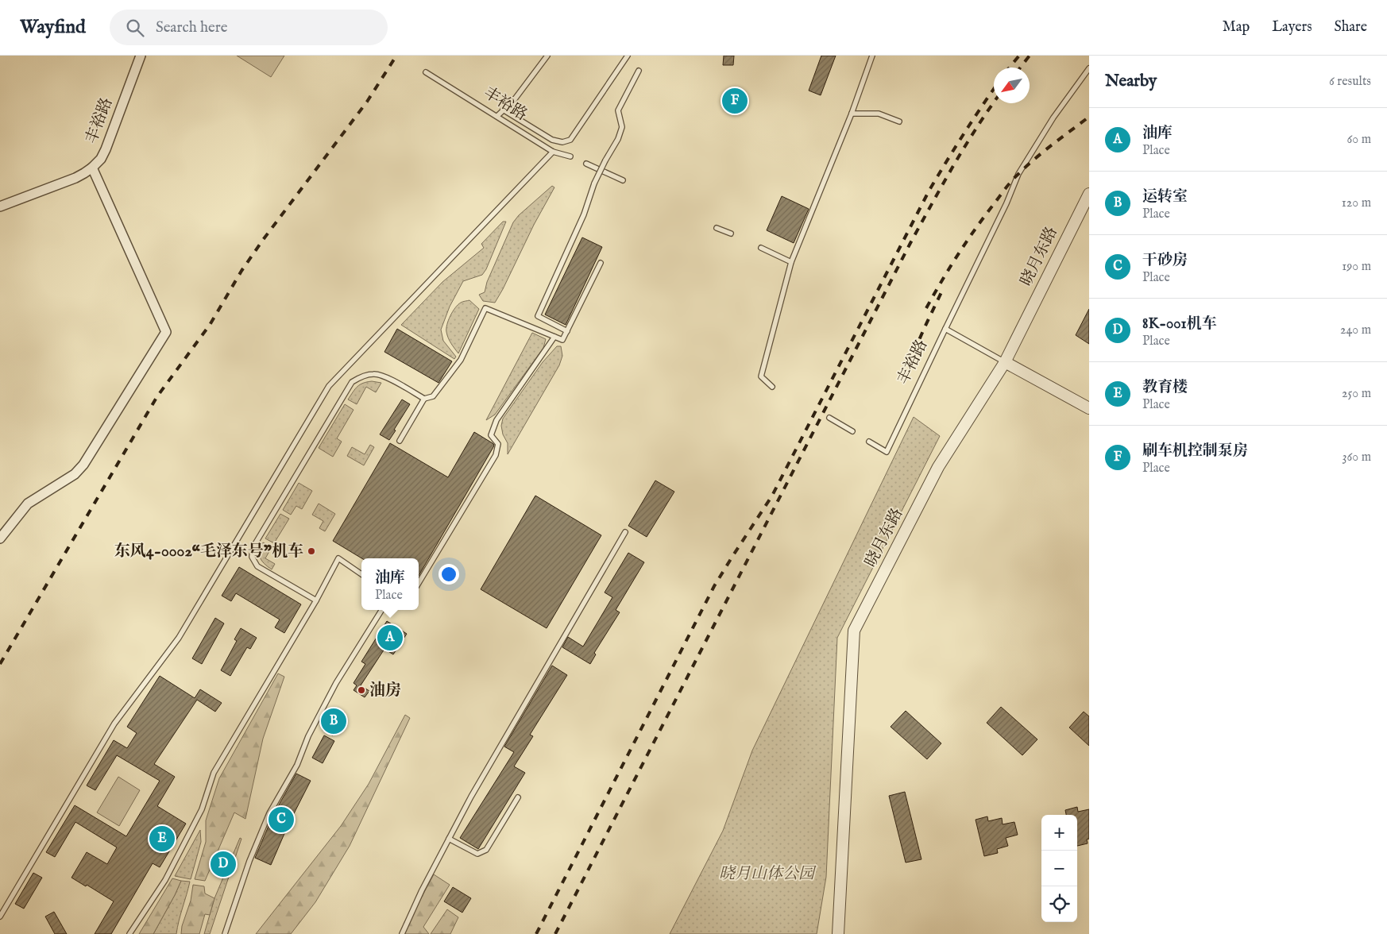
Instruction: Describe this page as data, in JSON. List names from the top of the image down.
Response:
{
  "streets": {
    "street": ["丰裕路", "晓月东路"]
  },
  "crossings": [
    ["丰裕路", "晓月东路"]
  ],
  "parks": ["晓月山体公园"],
  "places": ["东风4-0002“毛泽东号”机车", "油房"],
  "north": "bottom left",
  "page": {
    "header": "Wayfind",
    "search": "Search here",
    "nav": ["Map", "Layers", "Share"],
    "heading": ["Nearby", "6 results"],
    "pins": [
      "F",
      "A",
      "B",
      "C",
      "E",
      "D"
    ],
    "list": [
      {
        "mark": "A",
        "name": "油库",
        "note": "Place",
        "value": "60 m"
      },
      {
        "mark": "B",
        "name": "运转室",
        "note": "Place",
        "value": "120 m"
      },
      {
        "mark": "C",
        "name": "干砂房",
        "note": "Place",
        "value": "190 m"
      },
      {
        "mark": "D",
        "name": "8K-001机车",
        "note": "Place",
        "value": "240 m"
      },
      {
        "mark": "E",
        "name": "教育楼",
        "note": "Place",
        "value": "250 m"
      },
      {
        "mark": "F",
        "name": "刷车机控制泵房",
        "note": "Place",
        "value": "360 m"
      }
    ],
    "popup": ["油库", "Place"],
    "map_buttons": ["+", "−"]
  }
}
